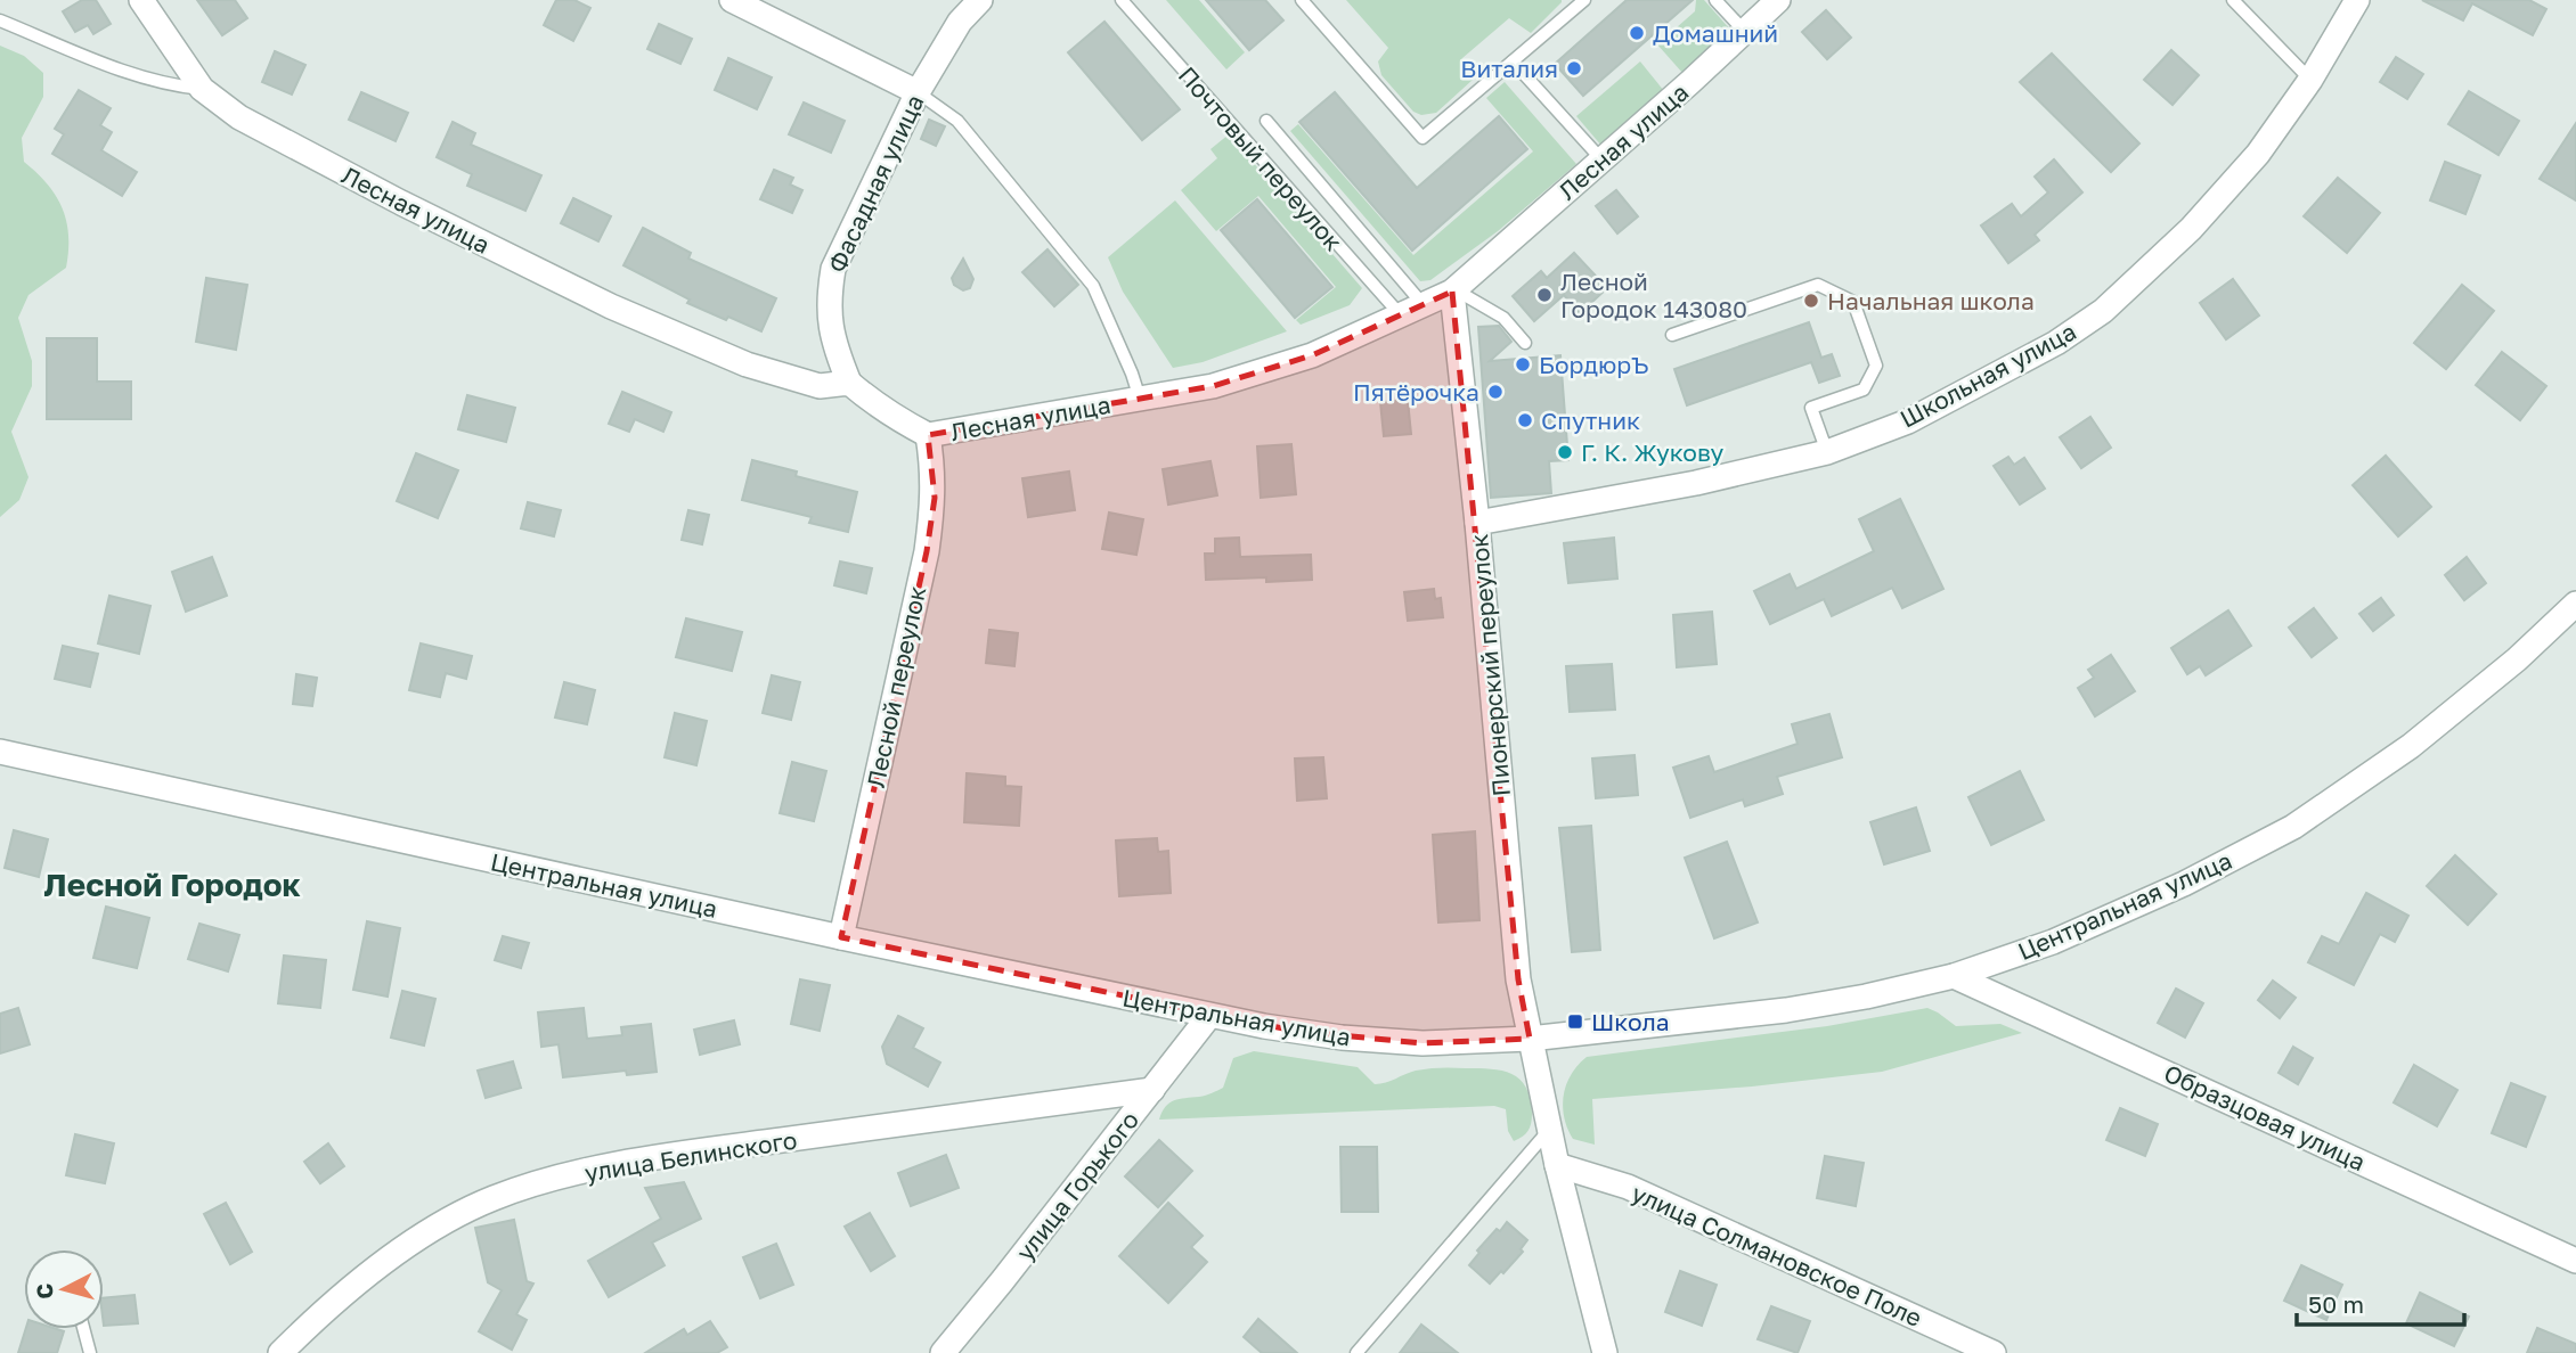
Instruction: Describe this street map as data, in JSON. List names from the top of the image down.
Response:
{
  "streets": {
    "street": [
      "Лесная улица",
      "Фасадная улица",
      "Школьная улица",
      "Пионерский переулок",
      "Лесной переулок",
      "Центральная улица",
      "Образцовая улица",
      "улица Белинского",
      "улица Горького",
      "улица Солмановское Поле"
    ],
    "lane": ["Почтовый переулок"]
  },
  "crossings": [
    ["Лесная улица", "Почтовый переулок"],
    ["Лесная улица", "Фасадная улица"],
    ["Лесная улица", "Пионерский переулок"],
    ["Лесная улица", "Лесной переулок"],
    ["Школьная улица", "Пионерский переулок"],
    ["Пионерский переулок", "Центральная улица"],
    ["Лесной переулок", "Центральная улица"],
    ["Центральная улица", "Образцовая улица"],
    ["Центральная улица", "улица Горького"],
    ["улица Белинского", "улица Горького"]
  ],
  "districts": ["Лесной Городок"],
  "places": {
    "other": [
      "Домашний",
      "Виталия",
      "Лесной Городок 143080",
      "Начальная школа",
      "БордюрЪ",
      "Пятёрочка",
      "Спутник",
      "Г. К. Жукову"
    ],
    "transit": ["Школа"]
  },
  "scale_bar": "50 m",
  "north": "left"
}
